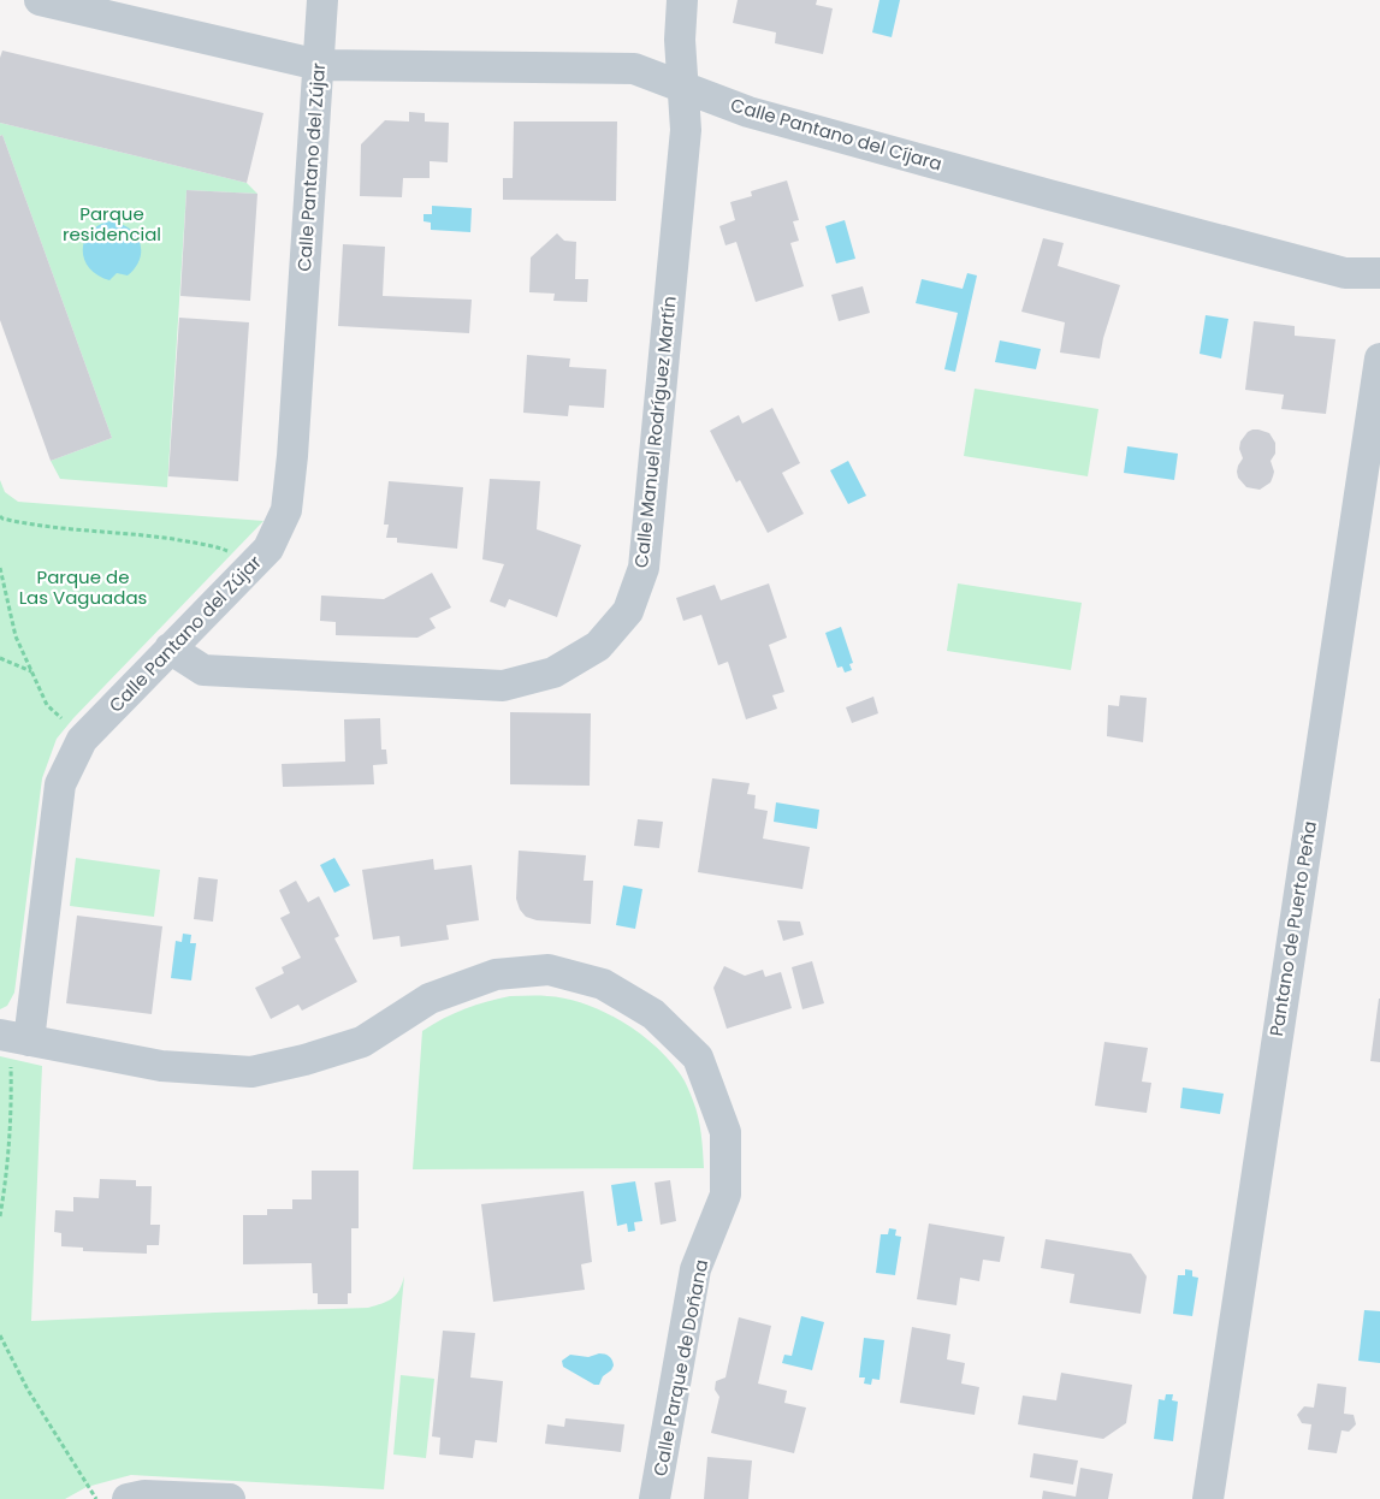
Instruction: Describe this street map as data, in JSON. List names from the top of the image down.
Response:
{
  "streets": {
    "street": [
      "Calle Pantano del Cíjara",
      "Calle Pantano del Zújar",
      "Calle Manuel Rodríguez Martín",
      "Pantano de Puerto Peña",
      "Calle Parque de Doñana"
    ]
  },
  "crossings": [
    ["Calle Pantano del Cíjara", "Calle Pantano del Zújar"],
    ["Calle Pantano del Cíjara", "Calle Manuel Rodríguez Martín"],
    ["Calle Pantano del Zújar", "Calle Manuel Rodríguez Martín"],
    ["Calle Pantano del Zújar", "Calle Parque de Doñana"]
  ],
  "parks": ["Parque residencial", "Parque de Las Vaguadas"]
}
